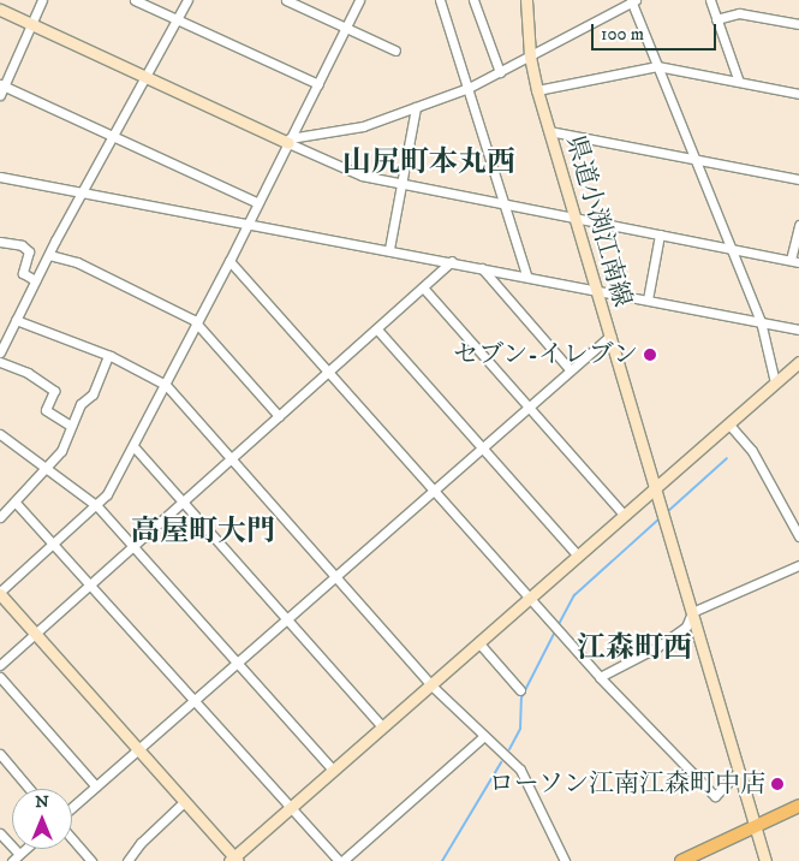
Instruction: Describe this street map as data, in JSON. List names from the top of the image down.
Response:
{
  "streets": {
    "street": ["県道小渕江南線"]
  },
  "districts": ["山尻町本丸西", "高屋町大門", "江森町西"],
  "places": ["セブン-イレブン", "ローソン江南江森町中店"],
  "scale_bar": "100 m",
  "north": "top"
}
